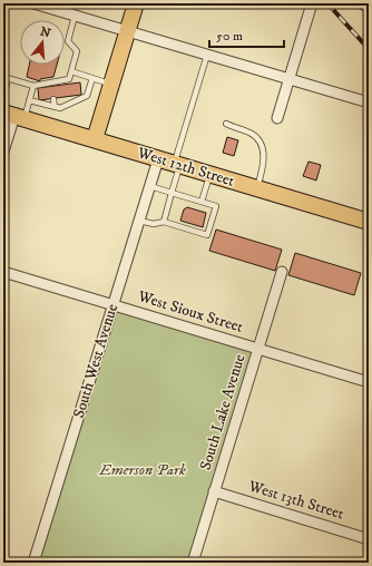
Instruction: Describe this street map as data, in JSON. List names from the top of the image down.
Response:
{
  "streets": {
    "main road": ["West 12th Street"],
    "street": [
      "West Sioux Street",
      "South West Avenue",
      "South Lake Avenue",
      "West 13th Street"
    ]
  },
  "crossings": [
    ["West 12th Street", "South West Avenue"],
    ["West Sioux Street", "South West Avenue"],
    ["West Sioux Street", "South Lake Avenue"],
    ["South Lake Avenue", "West 13th Street"]
  ],
  "parks": ["Emerson Park"],
  "scale_bar": "50 m",
  "north": "top"
}
